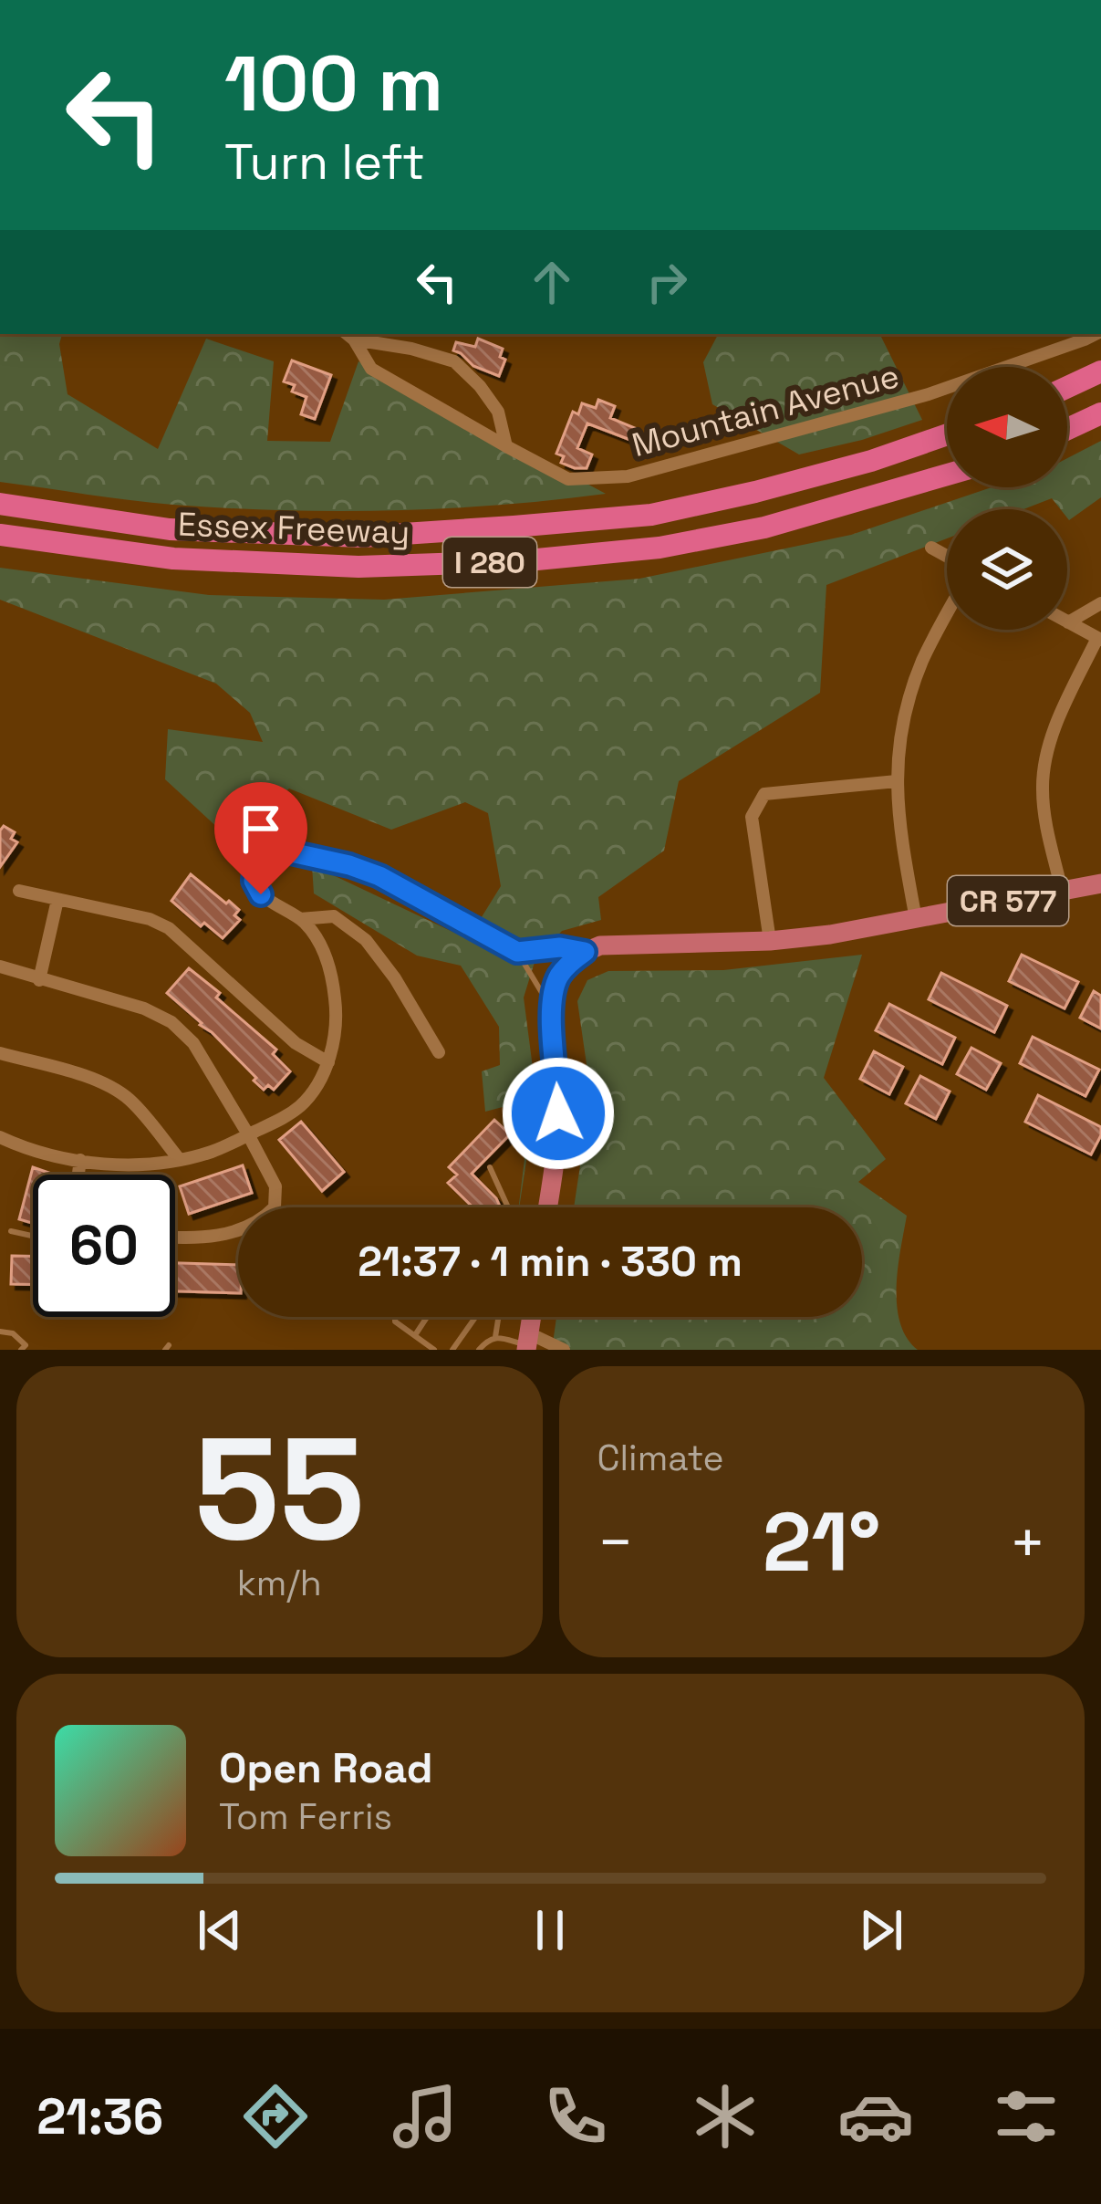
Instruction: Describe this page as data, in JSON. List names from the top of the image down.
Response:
{
  "streets": {
    "highway": ["Essex Freeway", "I 280"],
    "main road": ["CR 577"],
    "street": ["Mountain Avenue"]
  },
  "north": "left",
  "page": {
    "turn": ["100 m", "Turn left"],
    "limit": "60",
    "trip": "21:37 · 1 min · 330 m",
    "tile": [
      ["55", "km/h"],
      "Climate"
    ],
    "heat": ["−", "21°", "+"],
    "song": ["Open Road", "Tom Ferris"],
    "tabs": "21:36"
  }
}
